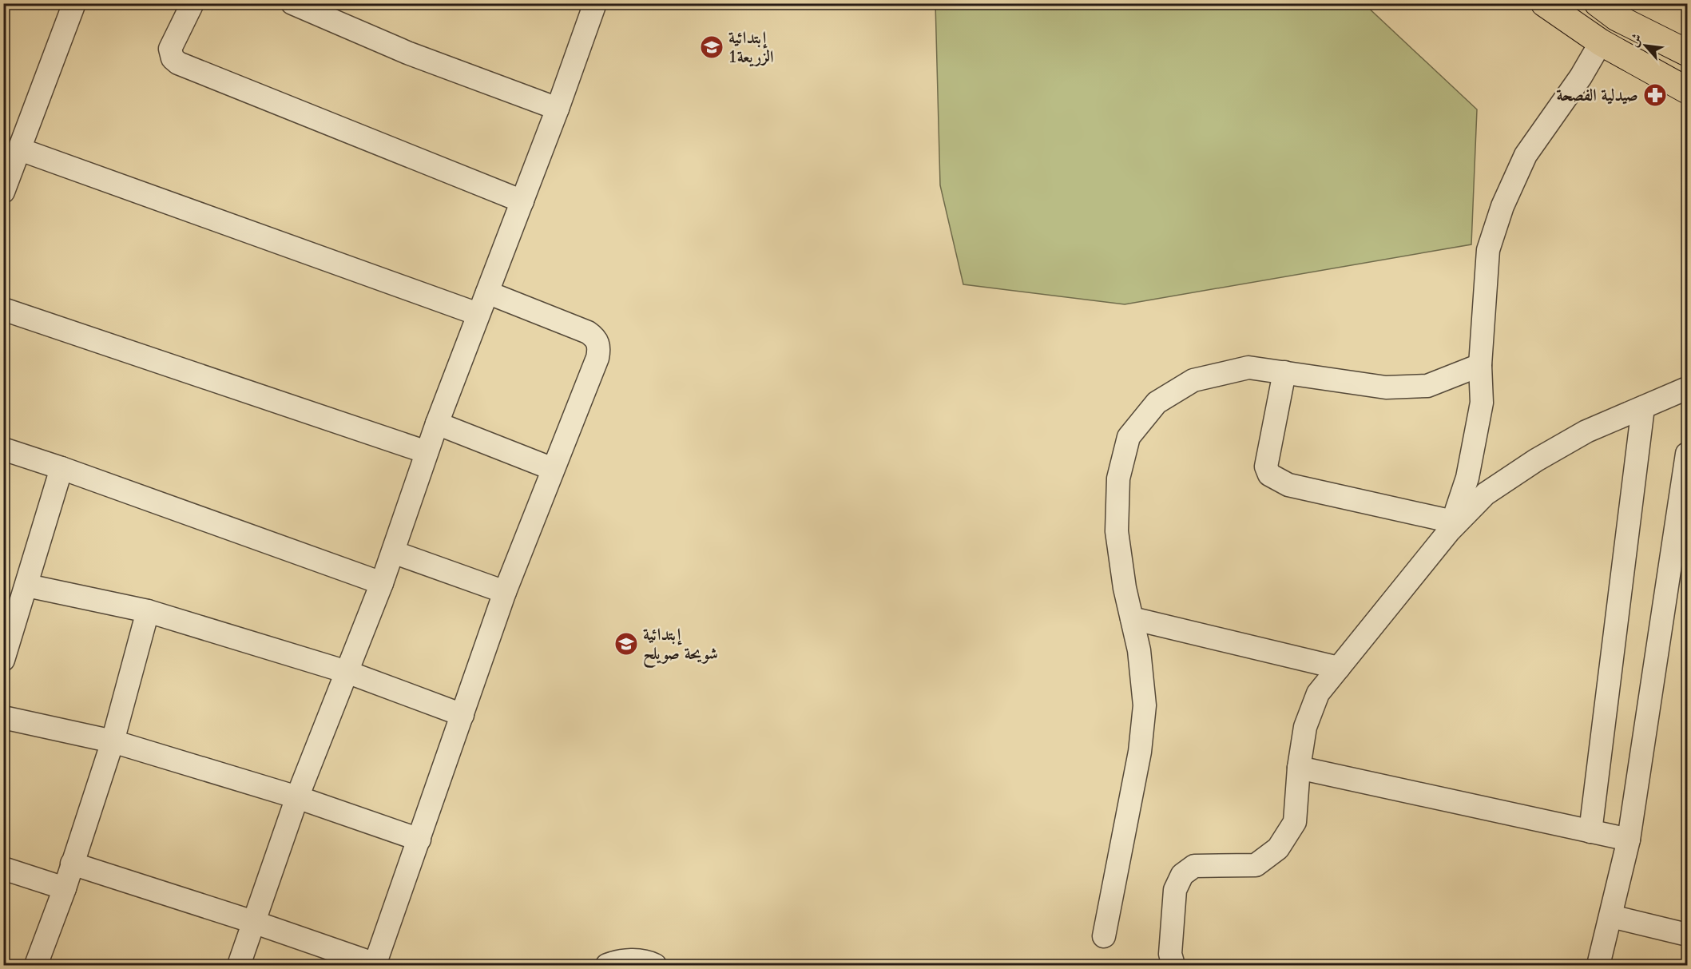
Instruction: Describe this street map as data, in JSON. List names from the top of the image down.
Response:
{
  "places": {
    "school or university": ["إبتدائية الزريعة1", "إبتدائية شويحة صويلح"],
    "pharmacy": ["صيدلية الفصحة"]
  },
  "north": "top left"
}
